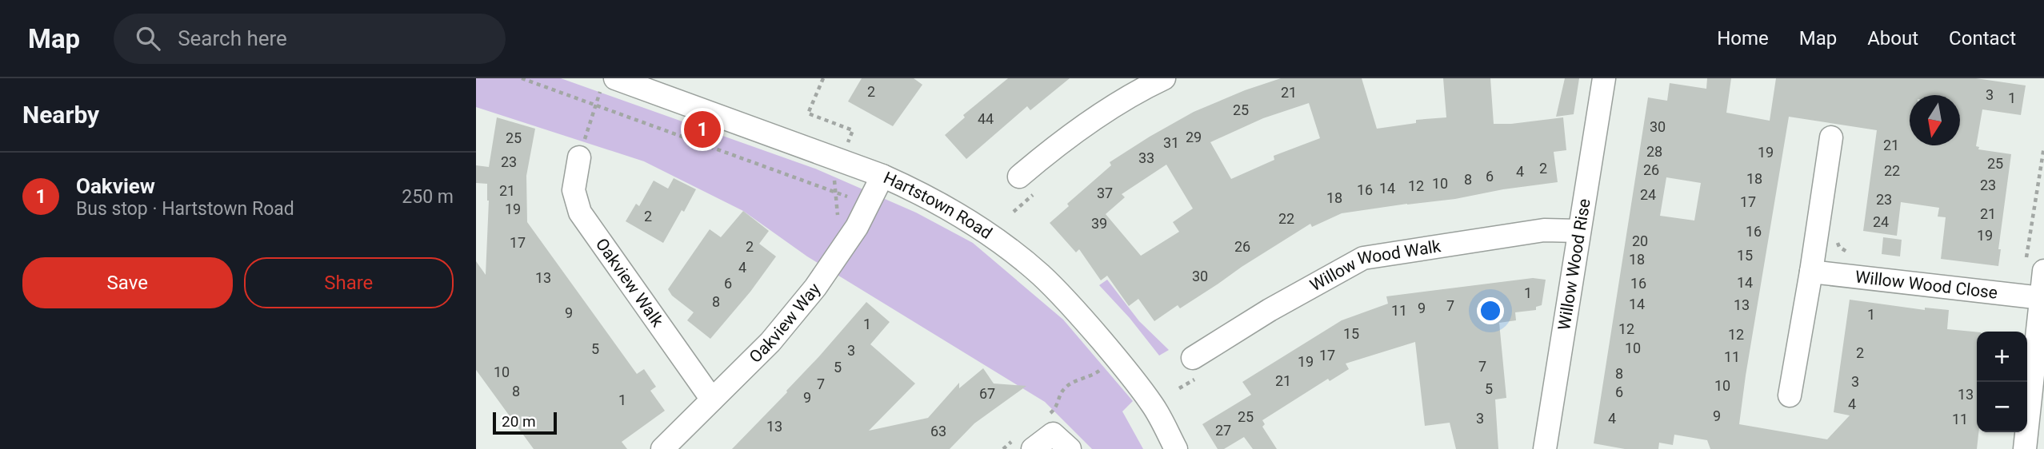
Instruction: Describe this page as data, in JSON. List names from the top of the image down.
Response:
{
  "streets": {
    "street": [
      "Hartstown Road",
      "Willow Wood Rise",
      "Willow Wood Walk",
      "Oakview Walk",
      "Willow Wood Close",
      "Oakview Way"
    ]
  },
  "crossings": [
    ["Hartstown Road", "Oakview Way"],
    ["Willow Wood Rise", "Willow Wood Walk"],
    ["Oakview Walk", "Oakview Way"]
  ],
  "house_numbers": [
    "2",
    "21",
    "3",
    "1",
    "25",
    "44",
    "30",
    "29",
    "25",
    "31",
    "21",
    "28",
    "19",
    "33",
    "23",
    "25",
    "2",
    "26",
    "22",
    "4",
    "6",
    "18",
    "8",
    "10",
    "23",
    "12",
    "14",
    "16",
    "21",
    "37",
    "24",
    "18",
    "23",
    "17",
    "19",
    "21",
    "2",
    "22",
    "24",
    "39",
    "16",
    "19",
    "20",
    "17",
    "2",
    "26",
    "15",
    "18",
    "4",
    "30",
    "13",
    "14",
    "6",
    "16",
    "1",
    "8",
    "14",
    "13",
    "7",
    "9",
    "11",
    "9",
    "1",
    "1",
    "12",
    "15",
    "12",
    "10",
    "5",
    "3",
    "2",
    "17",
    "11",
    "19",
    "7",
    "5",
    "10",
    "8",
    "21",
    "3",
    "7",
    "10",
    "5",
    "8",
    "6",
    "67",
    "13",
    "9",
    "1",
    "4",
    "9",
    "25",
    "3",
    "4",
    "11",
    "13",
    "27",
    "63"
  ],
  "scale_bar": "20 m",
  "north": "bottom",
  "page": {
    "header": "Map",
    "search": "Search here",
    "nav": [
      "Home",
      "Map",
      "About",
      "Contact"
    ],
    "heading": "Nearby",
    "pins": "1",
    "list": [
      {
        "mark": "1",
        "name": "Oakview",
        "note": "Bus stop · Hartstown Road",
        "value": "250 m"
      }
    ],
    "buttons": ["Save", "Share"],
    "map_buttons": ["+", "−"],
    "scale": "20 m"
  }
}
